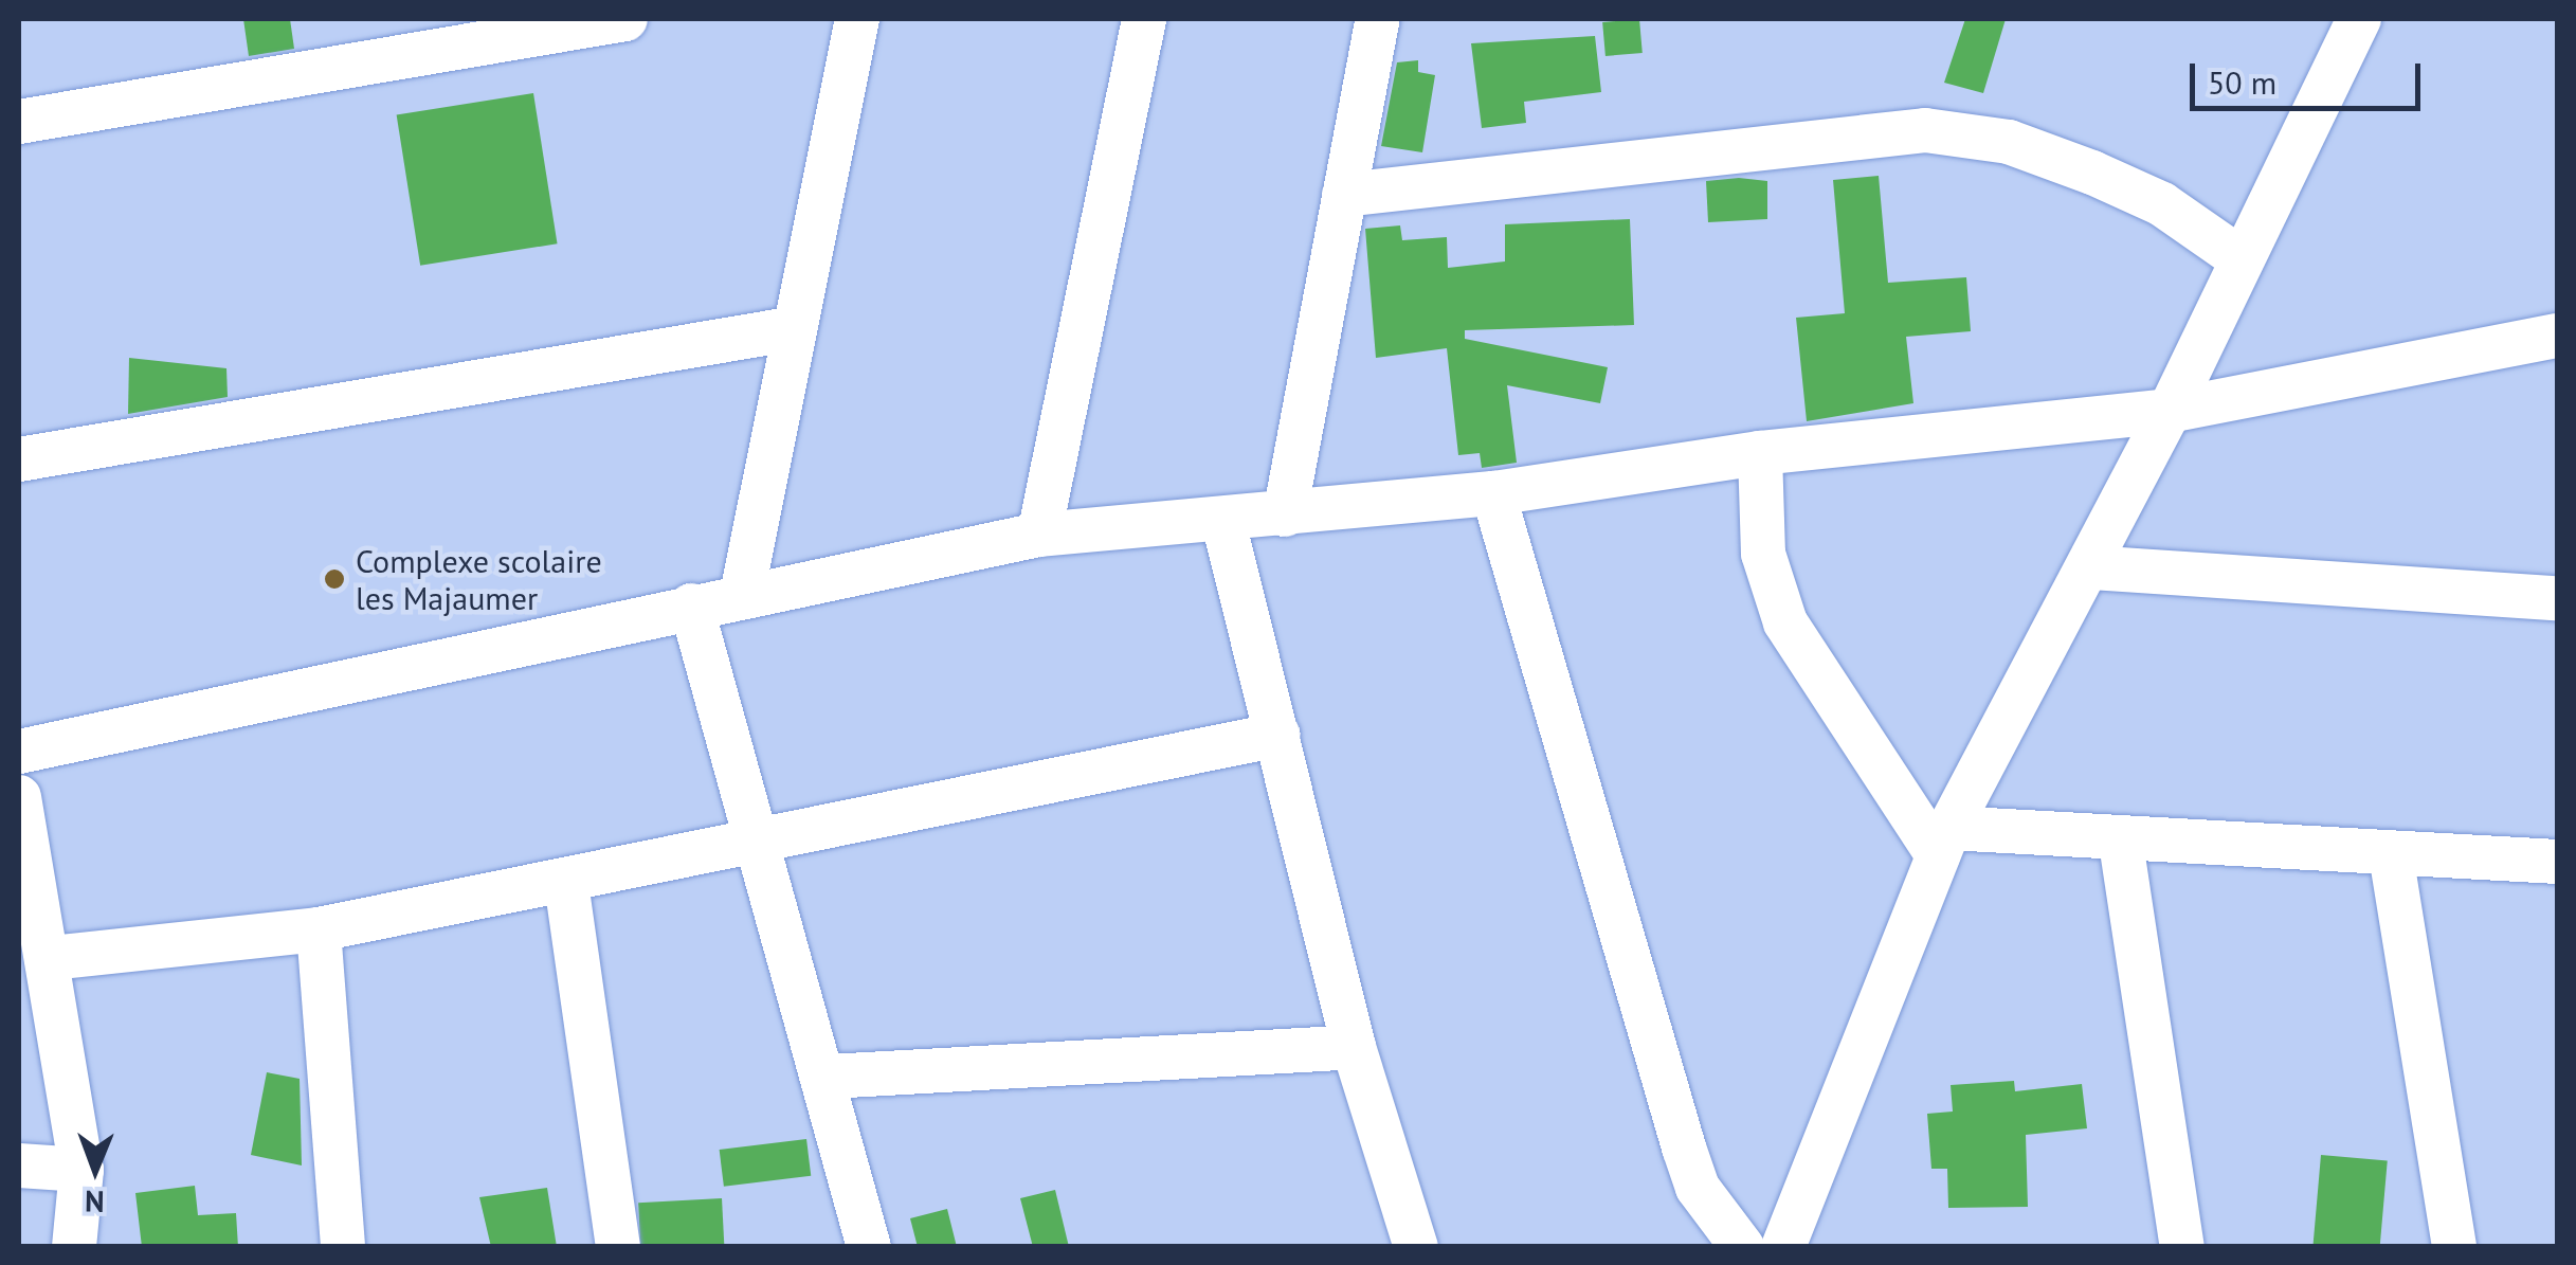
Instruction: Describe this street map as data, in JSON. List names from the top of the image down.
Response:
{
  "places": ["Complexe scolaire les Majaumer"],
  "scale_bar": "50 m",
  "north": "bottom"
}
